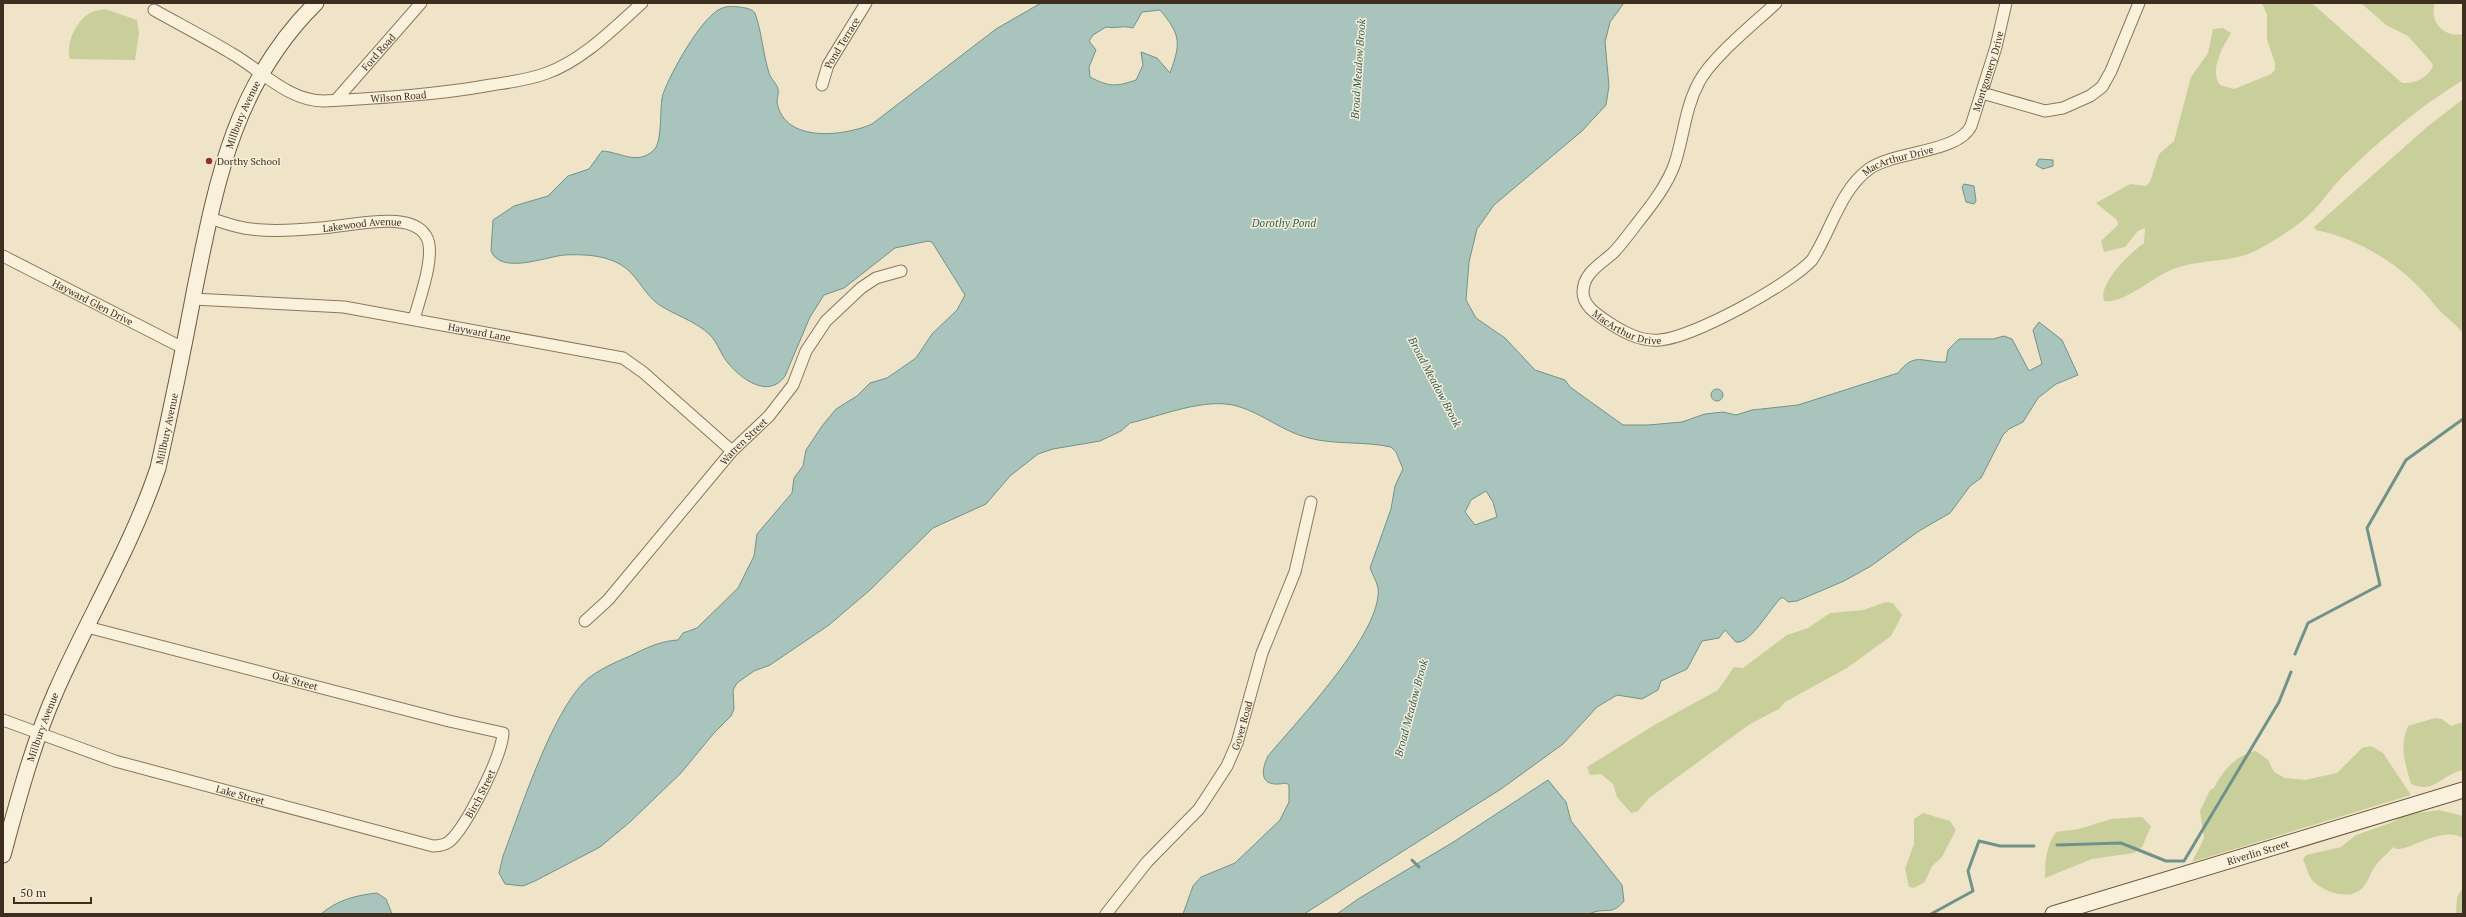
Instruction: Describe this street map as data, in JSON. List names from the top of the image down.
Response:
{
  "streets": {
    "main road": ["Millbury Avenue", "Riverlin Street"],
    "street": [
      "Pond Terrace",
      "Ford Road",
      "Montgomery Drive",
      "Wilson Road",
      "MacArthur Drive",
      "Lakewood Avenue",
      "Hayward Glen Drive",
      "Hayward Lane",
      "Warren Street",
      "Oak Street",
      "Gover Road",
      "Birch Street",
      "Lake Street"
    ]
  },
  "crossings": [
    ["Ford Road", "Wilson Road"],
    ["Montgomery Drive", "MacArthur Drive"],
    ["Wilson Road", "Millbury Avenue"],
    ["Millbury Avenue", "Lakewood Avenue"],
    ["Millbury Avenue", "Hayward Glen Drive"],
    ["Millbury Avenue", "Hayward Lane"],
    ["Millbury Avenue", "Oak Street"],
    ["Millbury Avenue", "Lake Street"],
    ["Lakewood Avenue", "Hayward Lane"],
    ["Hayward Lane", "Warren Street"],
    ["Oak Street", "Birch Street"],
    ["Birch Street", "Lake Street"]
  ],
  "water": ["Broad Meadow Brook", "Dorothy Pond"],
  "places": ["Dorthy School"],
  "scale_bar": "50 m"
}
